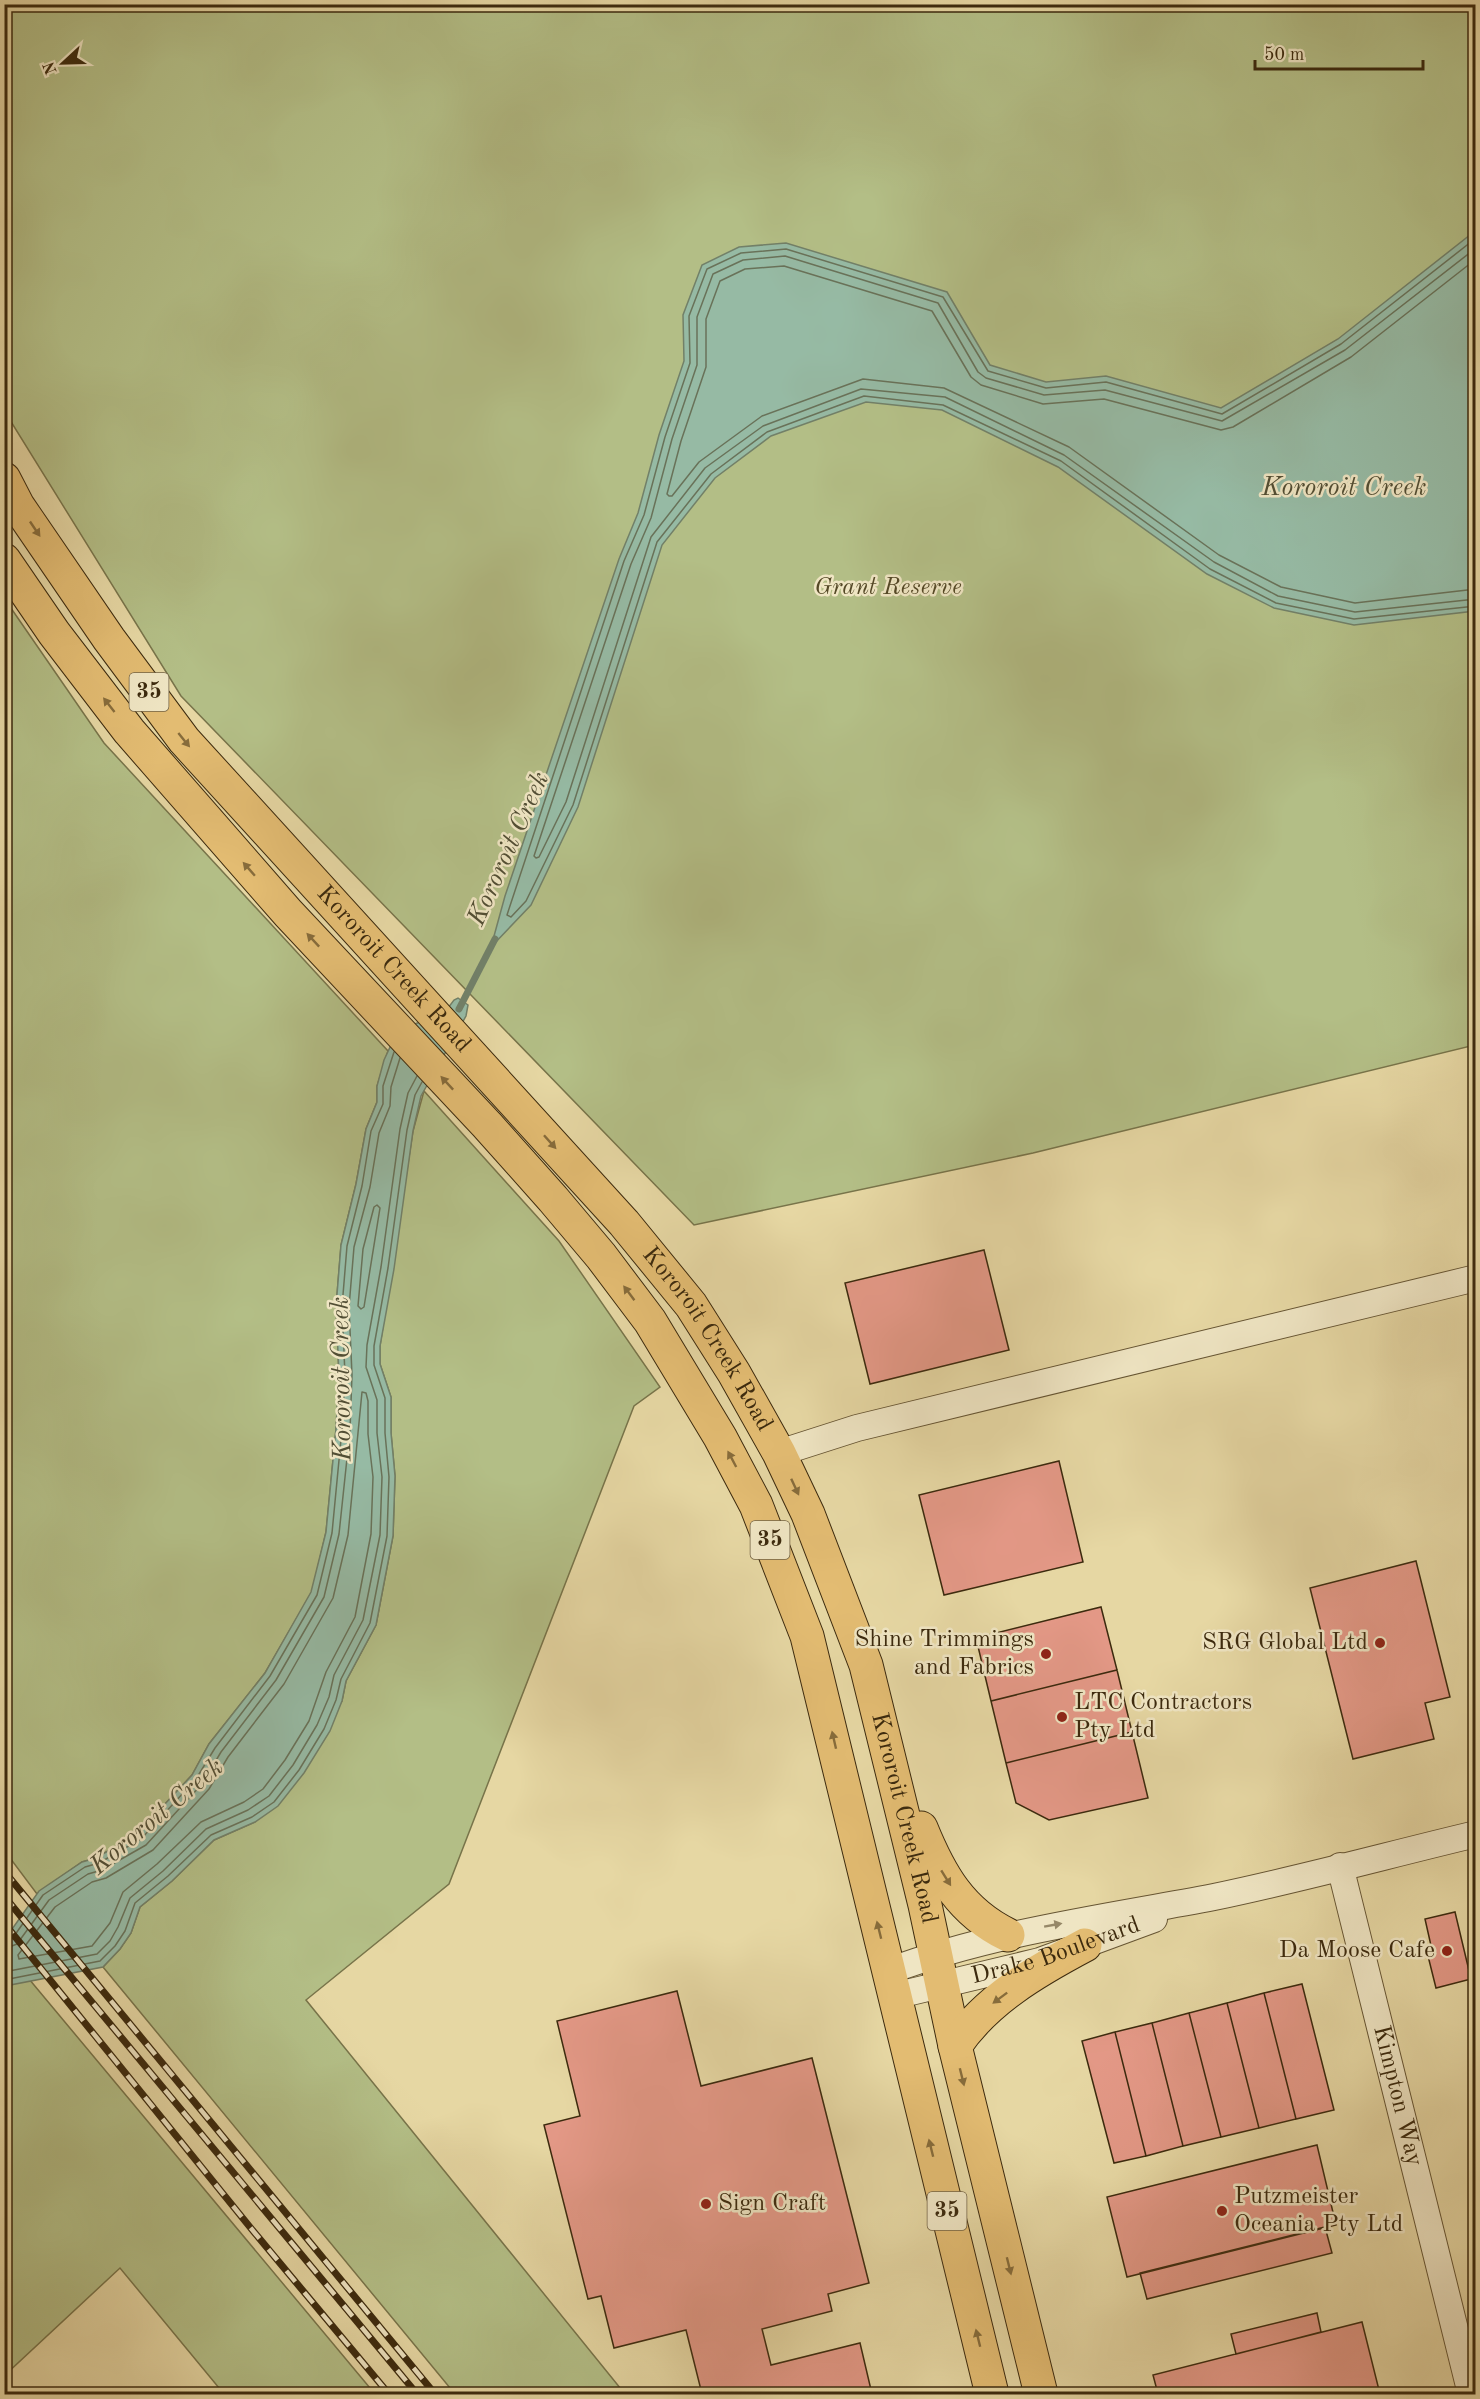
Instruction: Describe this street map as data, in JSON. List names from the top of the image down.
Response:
{
  "streets": {
    "main road": ["35", "Kororoit Creek Road"],
    "street": ["Drake Boulevard", "Kimpton Way"]
  },
  "crossings": [
    ["Kororoit Creek Road", "Drake Boulevard"],
    ["Drake Boulevard", "Kimpton Way"]
  ],
  "water": ["Kororoit Creek"],
  "parks": ["Grant Reserve"],
  "places": [
    "SRG Global Ltd",
    "Shine Trimmings and Fabrics",
    "LTC Contractors Pty Ltd",
    "Da Moose Cafe",
    "Sign Craft",
    "Putzmeister Oceania Pty Ltd"
  ],
  "scale_bar": "50 m",
  "north": "left"
}
